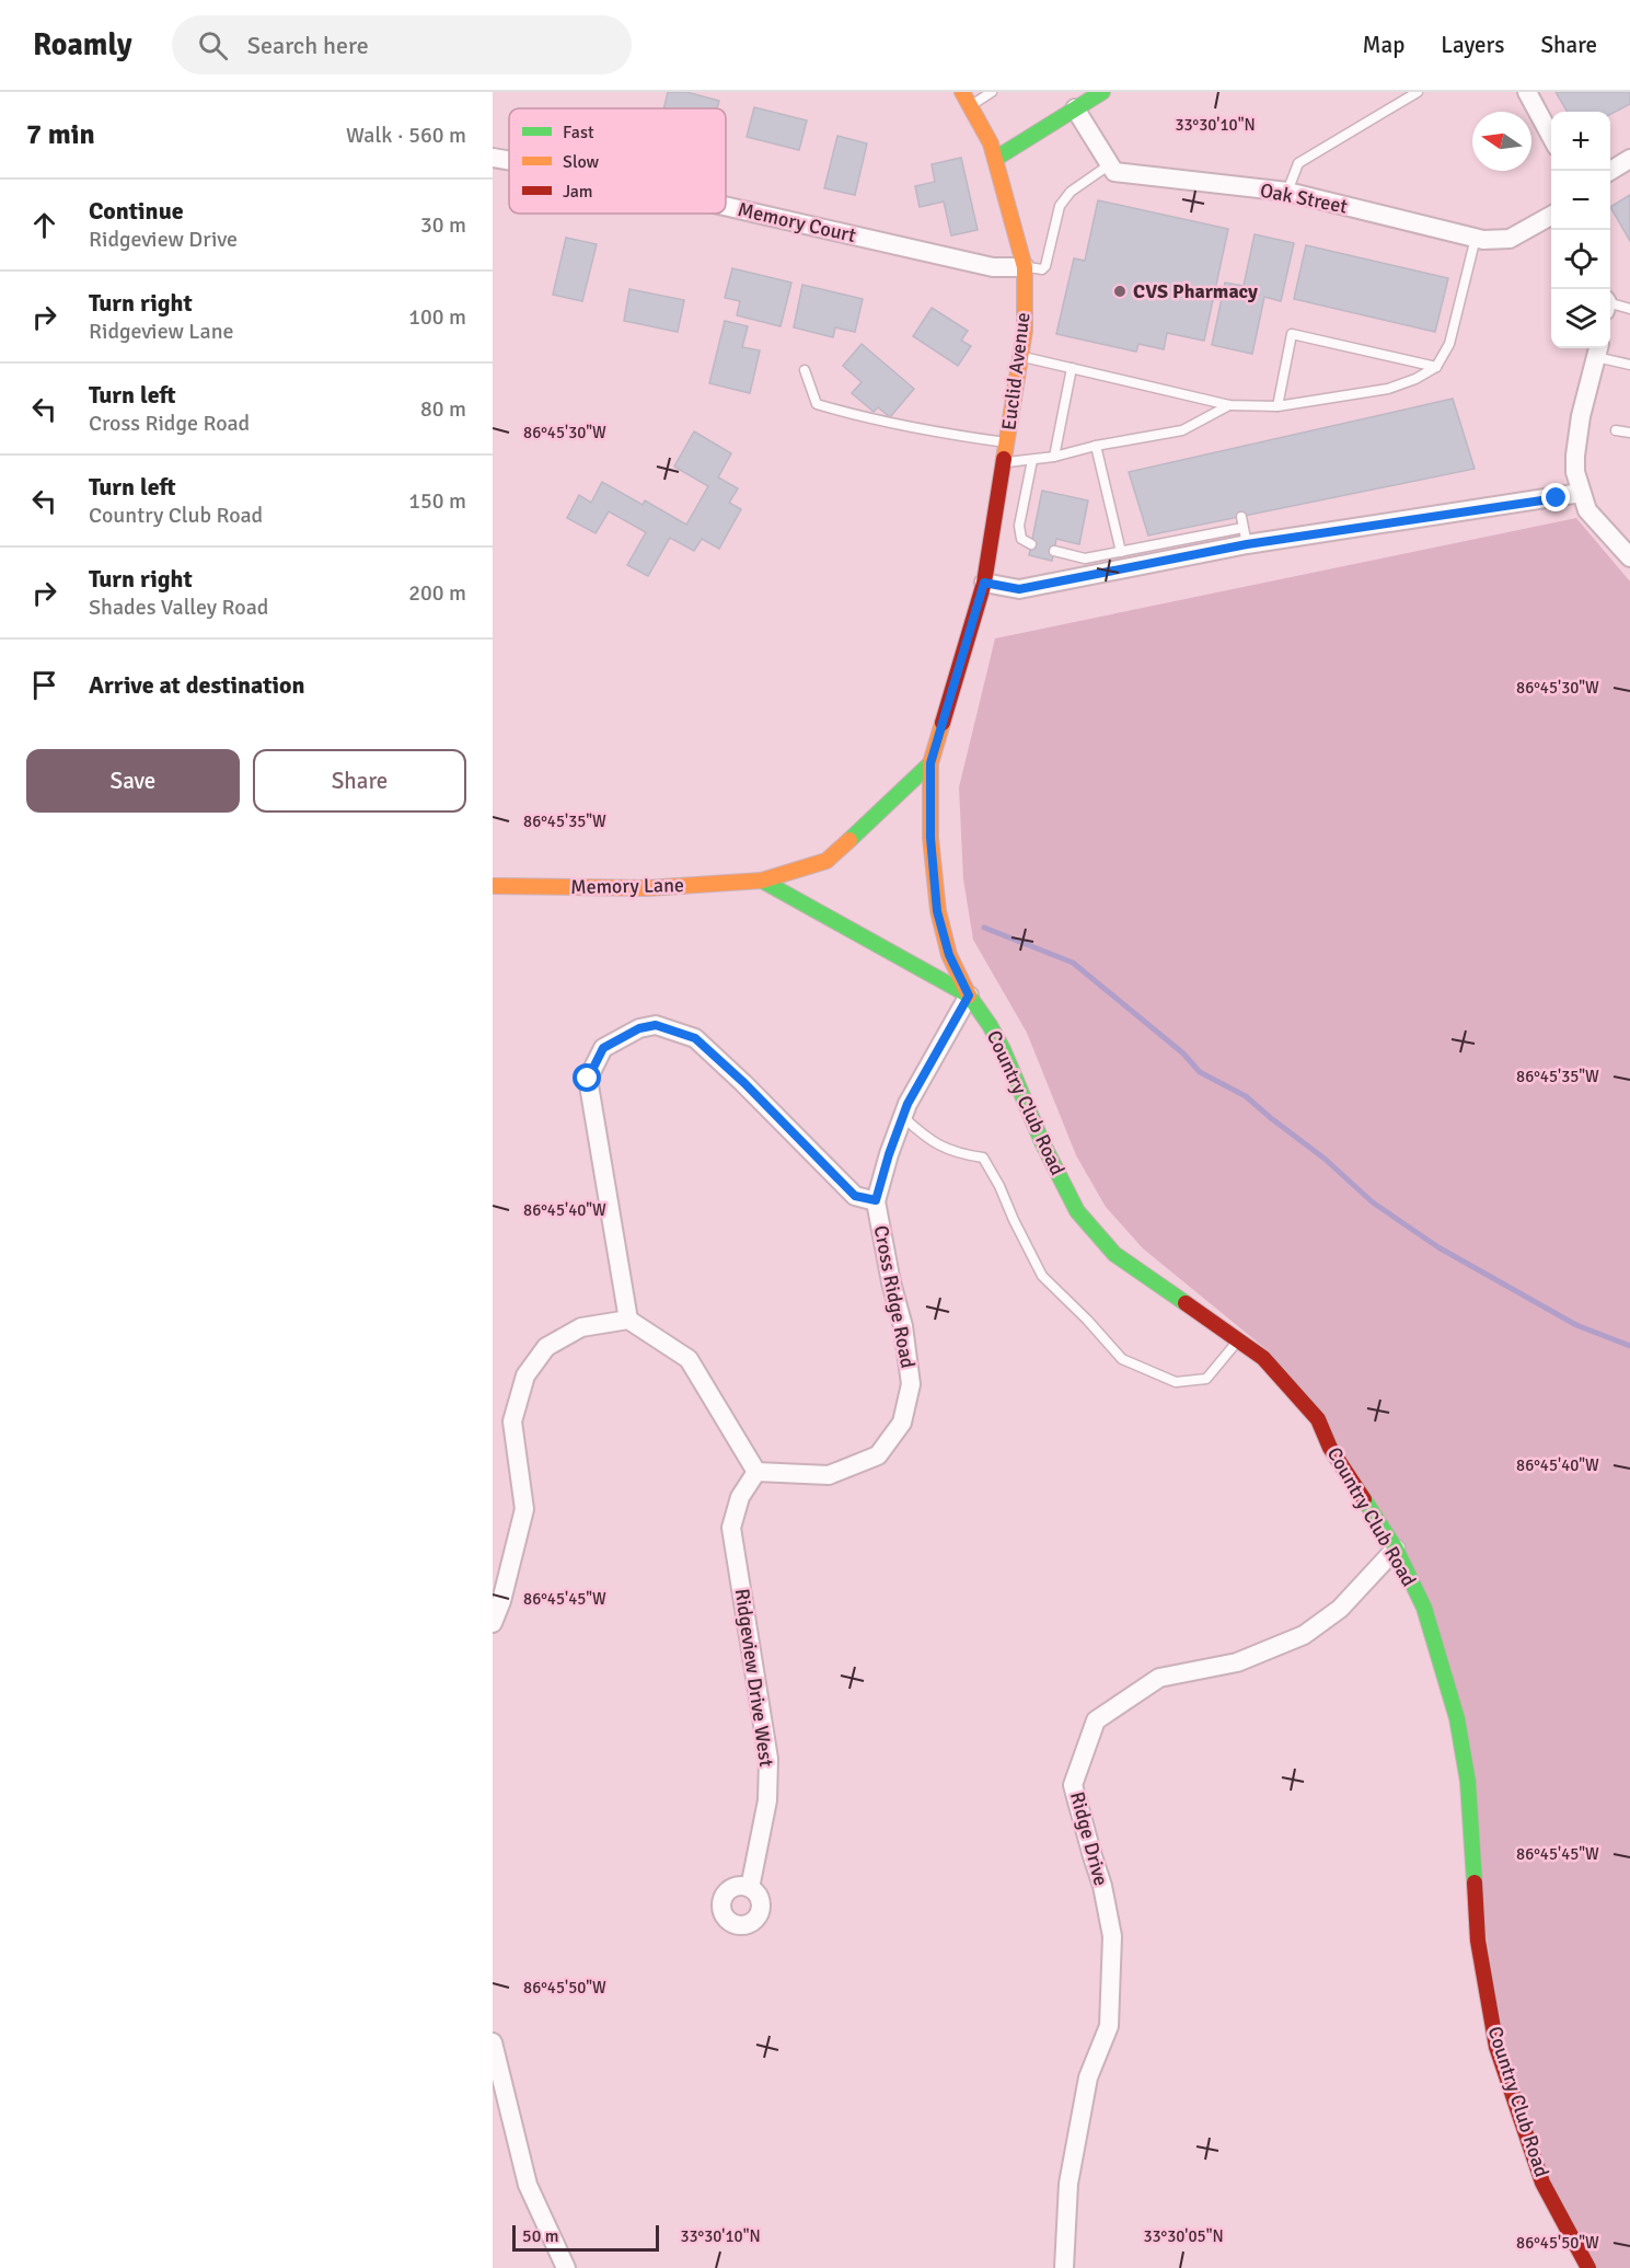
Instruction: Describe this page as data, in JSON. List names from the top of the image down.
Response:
{
  "streets": {
    "street": [
      "Oak Street",
      "Memory Court",
      "Euclid Avenue",
      "Memory Lane",
      "Country Club Road",
      "Cross Ridge Road",
      "Ridgeview Drive West",
      "Ridge Drive"
    ]
  },
  "crossings": [
    ["Memory Court", "Euclid Avenue"],
    ["Euclid Avenue", "Country Club Road"],
    ["Memory Lane", "Country Club Road"],
    ["Country Club Road", "Cross Ridge Road"],
    ["Country Club Road", "Ridge Drive"],
    ["Cross Ridge Road", "Ridgeview Drive West"]
  ],
  "places": ["CVS Pharmacy"],
  "legend": ["Fast", "Slow", "Jam"],
  "scale_bar": "50 m",
  "north": "left",
  "page": {
    "header": "Roamly",
    "search": "Search here",
    "nav": ["Map", "Layers", "Share"],
    "heading": ["7 min", "Walk · 560 m"],
    "map_buttons": ["+", "−"],
    "list": [
      ["Continue", "Ridgeview Drive", "30 m"],
      ["Turn right", "Ridgeview Lane", "100 m"],
      ["Turn left", "Cross Ridge Road", "80 m"],
      ["Turn left", "Country Club Road", "150 m"],
      ["Turn right", "Shades Valley Road", "200 m"],
      "Arrive at destination"
    ],
    "buttons": ["Save", "Share"],
    "scale": "50 m"
  },
  "coordinates": [
    "33°30'10\"N",
    "86°45'30\"W",
    "86°45'35\"W",
    "86°45'40\"W",
    "86°45'45\"W",
    "86°45'50\"W",
    "33°30'05\"N"
  ]
}
